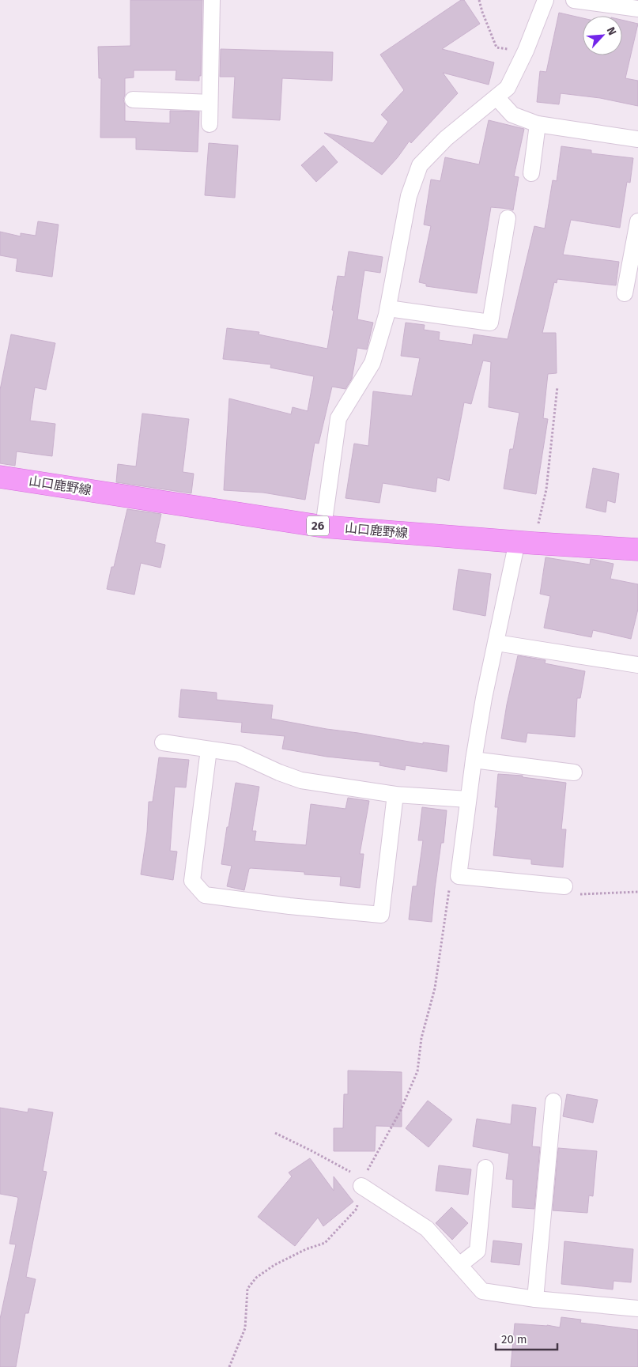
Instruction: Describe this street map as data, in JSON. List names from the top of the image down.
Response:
{
  "streets": {
    "main road": ["山口鹿野線", "26"]
  },
  "scale_bar": "20 m",
  "north": "top right"
}
